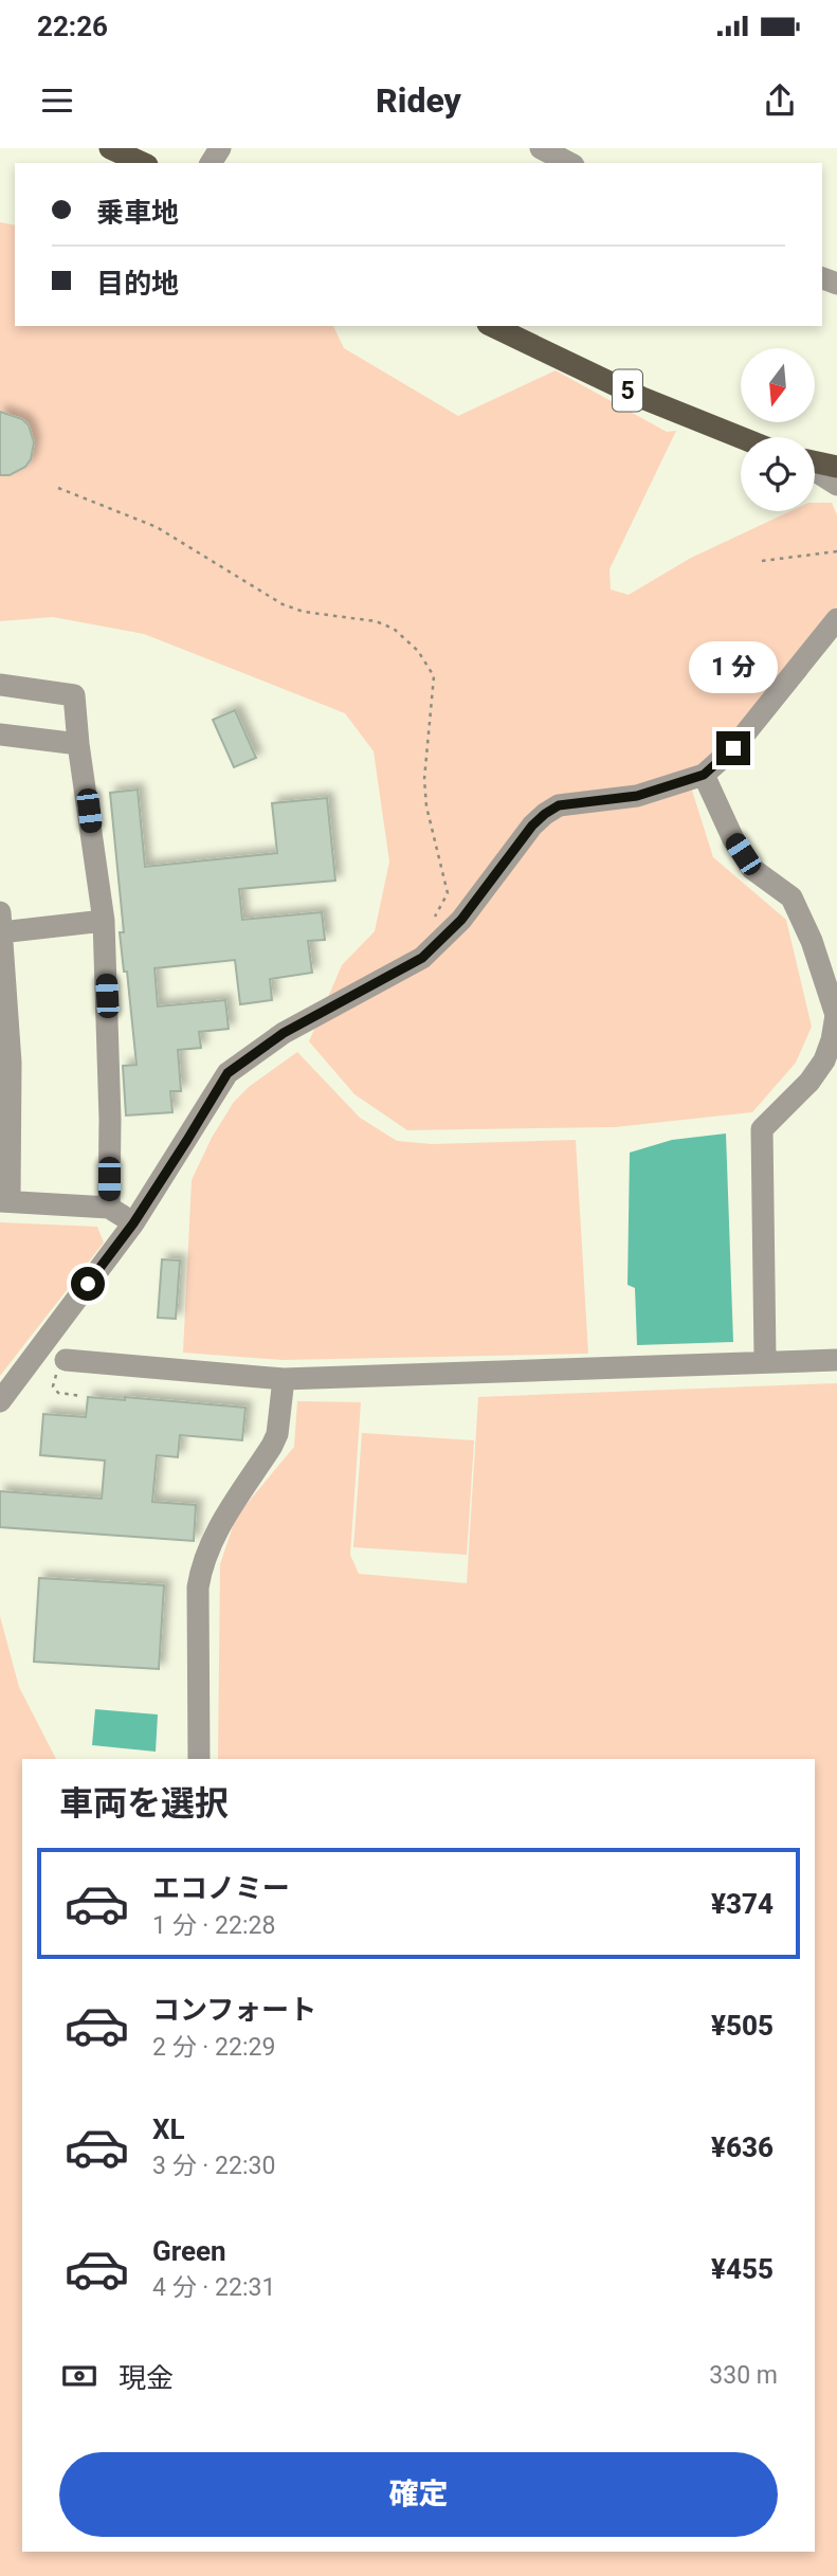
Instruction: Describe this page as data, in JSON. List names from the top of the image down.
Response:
{
  "streets": {
    "main road": ["5"]
  },
  "north": "bottom",
  "page": {
    "status": "22:26",
    "header": "Ridey",
    "banner": ["乗車地", "目的地"],
    "bubble": "1 分",
    "heading": "車両を選択",
    "list": [
      {
        "name": "エコノミー",
        "note": "1 分 · 22:28",
        "value": "¥374"
      },
      {
        "name": "コンフォート",
        "note": "2 分 · 22:29",
        "value": "¥505"
      },
      {
        "name": "XL",
        "note": "3 分 · 22:30",
        "value": "¥636"
      },
      {
        "name": "Green",
        "note": "4 分 · 22:31",
        "value": "¥455"
      }
    ],
    "pay": ["現金", "330 m"],
    "buttons": "確定"
  }
}
